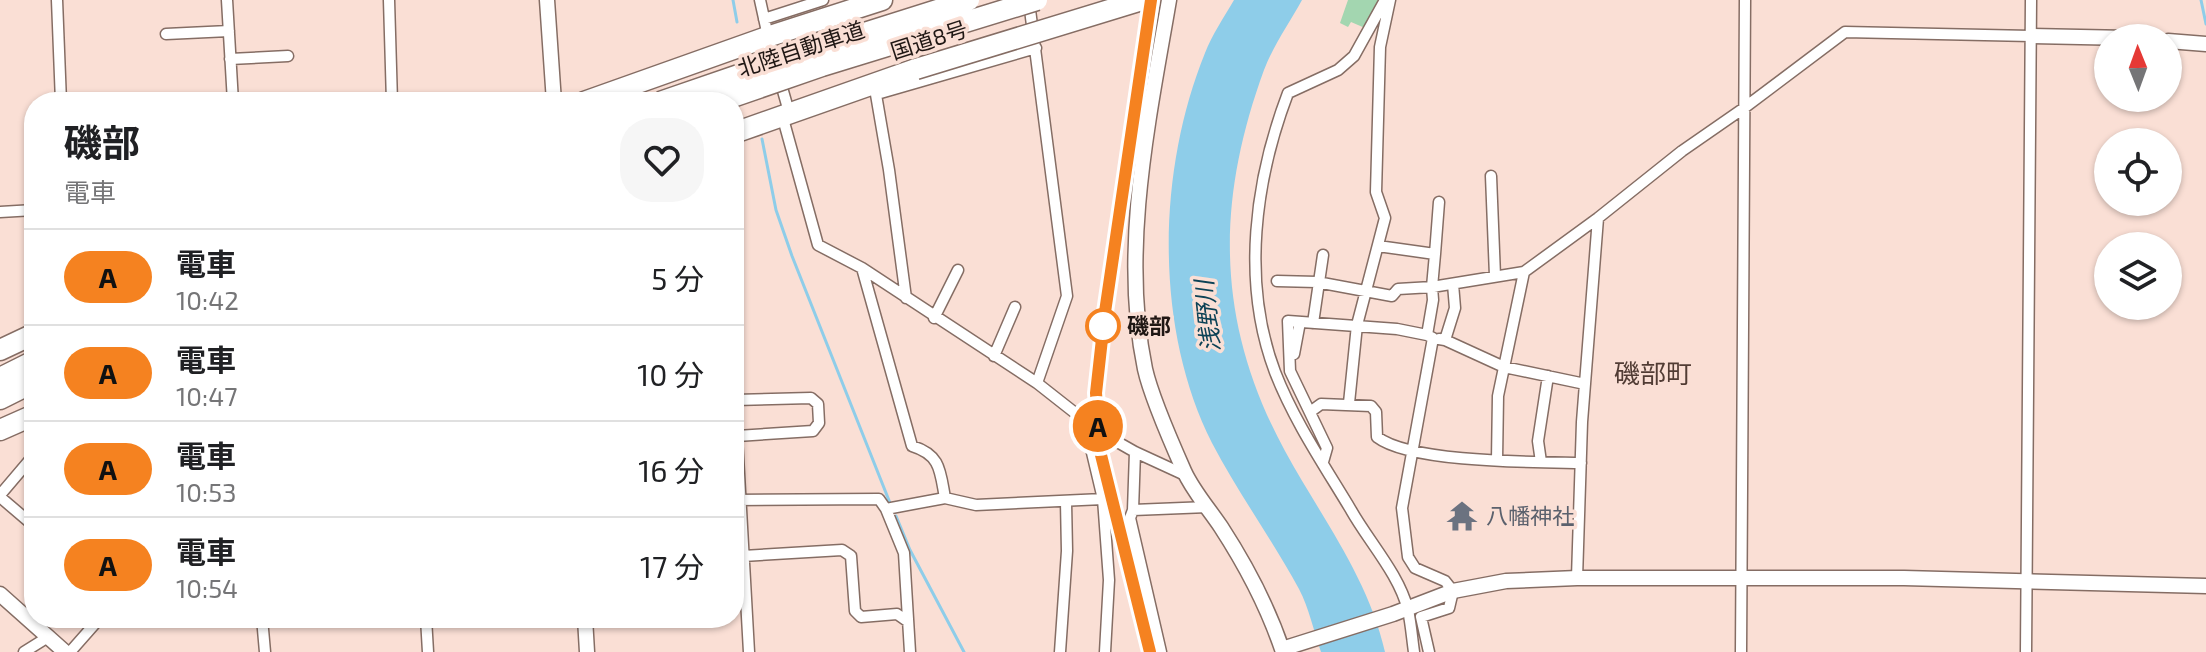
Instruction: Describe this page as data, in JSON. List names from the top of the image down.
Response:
{
  "streets": {
    "highway": ["国道8号", "北陸自動車道"]
  },
  "districts": ["磯部町"],
  "water": ["浅野川"],
  "places": {
    "other": ["磯部"],
    "temple": ["八幡神社"]
  },
  "north": "top",
  "page": {
    "on_map": "A",
    "heading": ["磯部", "電車"],
    "list": [
      {
        "mark": "A",
        "name": "電車",
        "note": "10:42",
        "value": "5 分"
      },
      {
        "mark": "A",
        "name": "電車",
        "note": "10:47",
        "value": "10 分"
      },
      {
        "mark": "A",
        "name": "電車",
        "note": "10:53",
        "value": "16 分"
      },
      {
        "mark": "A",
        "name": "電車",
        "note": "10:54",
        "value": "17 分"
      }
    ]
  }
}
